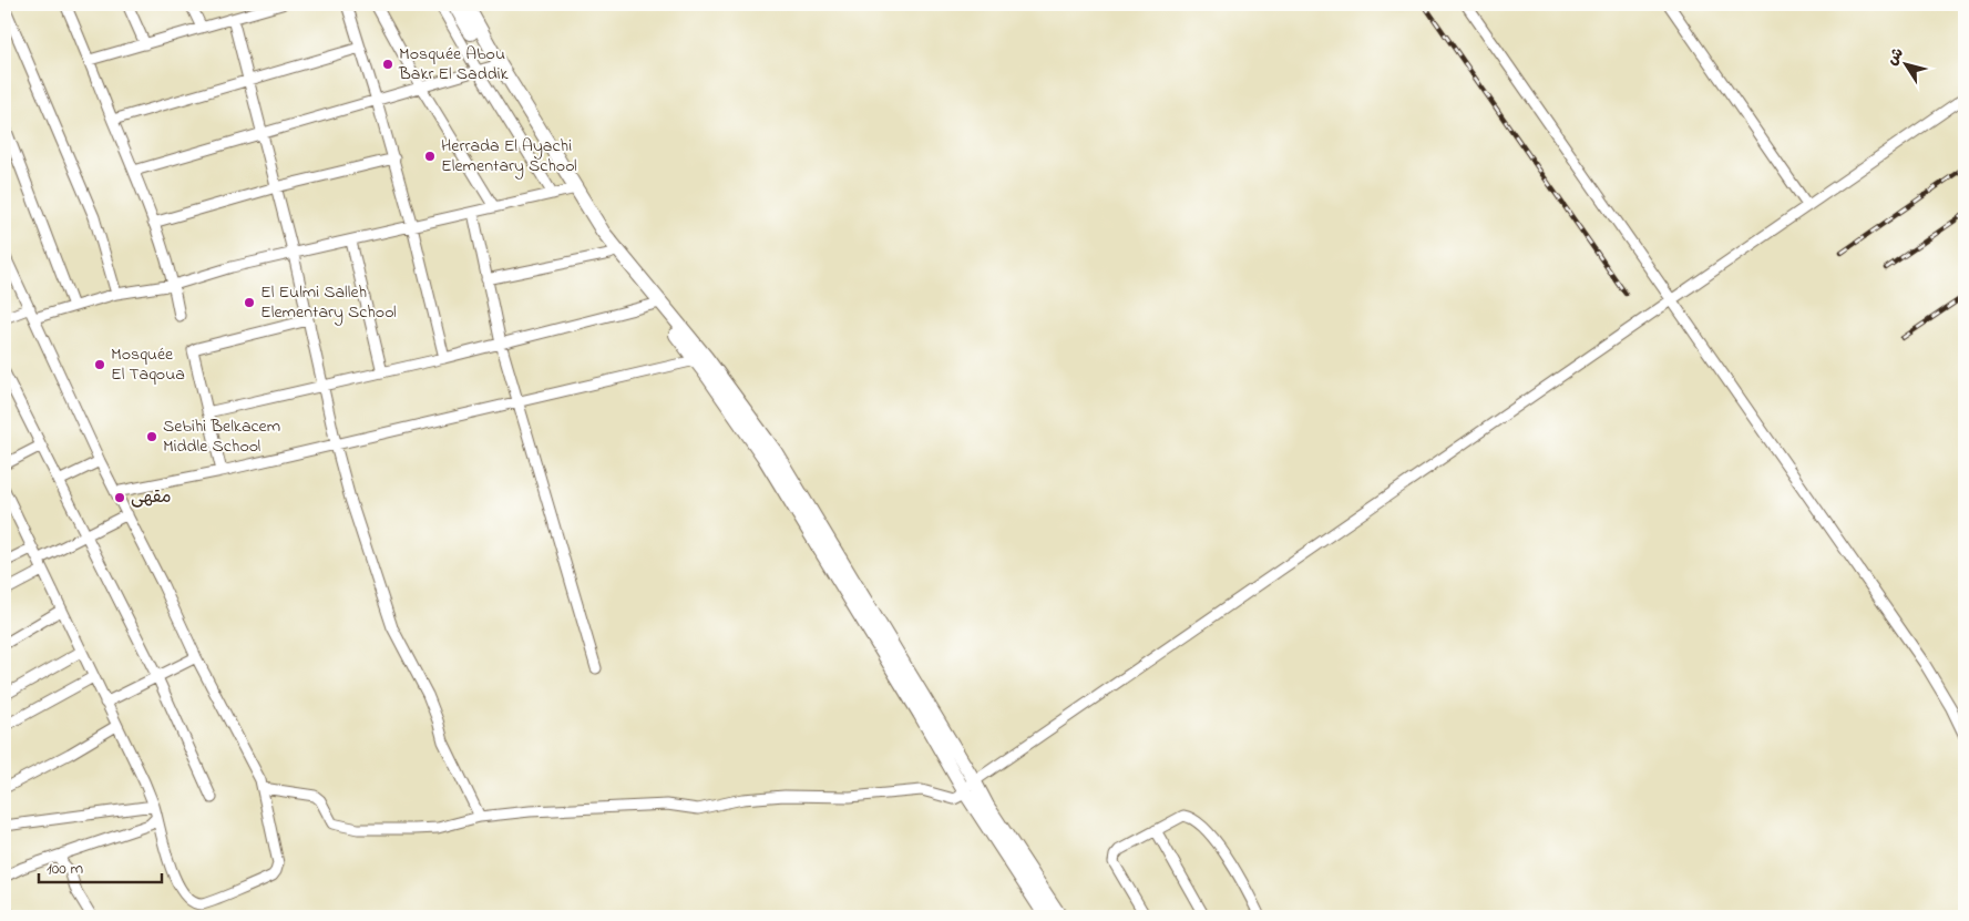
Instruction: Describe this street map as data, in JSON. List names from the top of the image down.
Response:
{
  "places": [
    "Mosquée Abou Bakr El Saddik",
    "Herrada El Ayachi Elementary School",
    "El Eulmi Salleh Elementary School",
    "Mosquée El Taqoua",
    "Sebihi Belkacem Middle School",
    "مقهى"
  ],
  "scale_bar": "100 m",
  "north": "top left"
}
